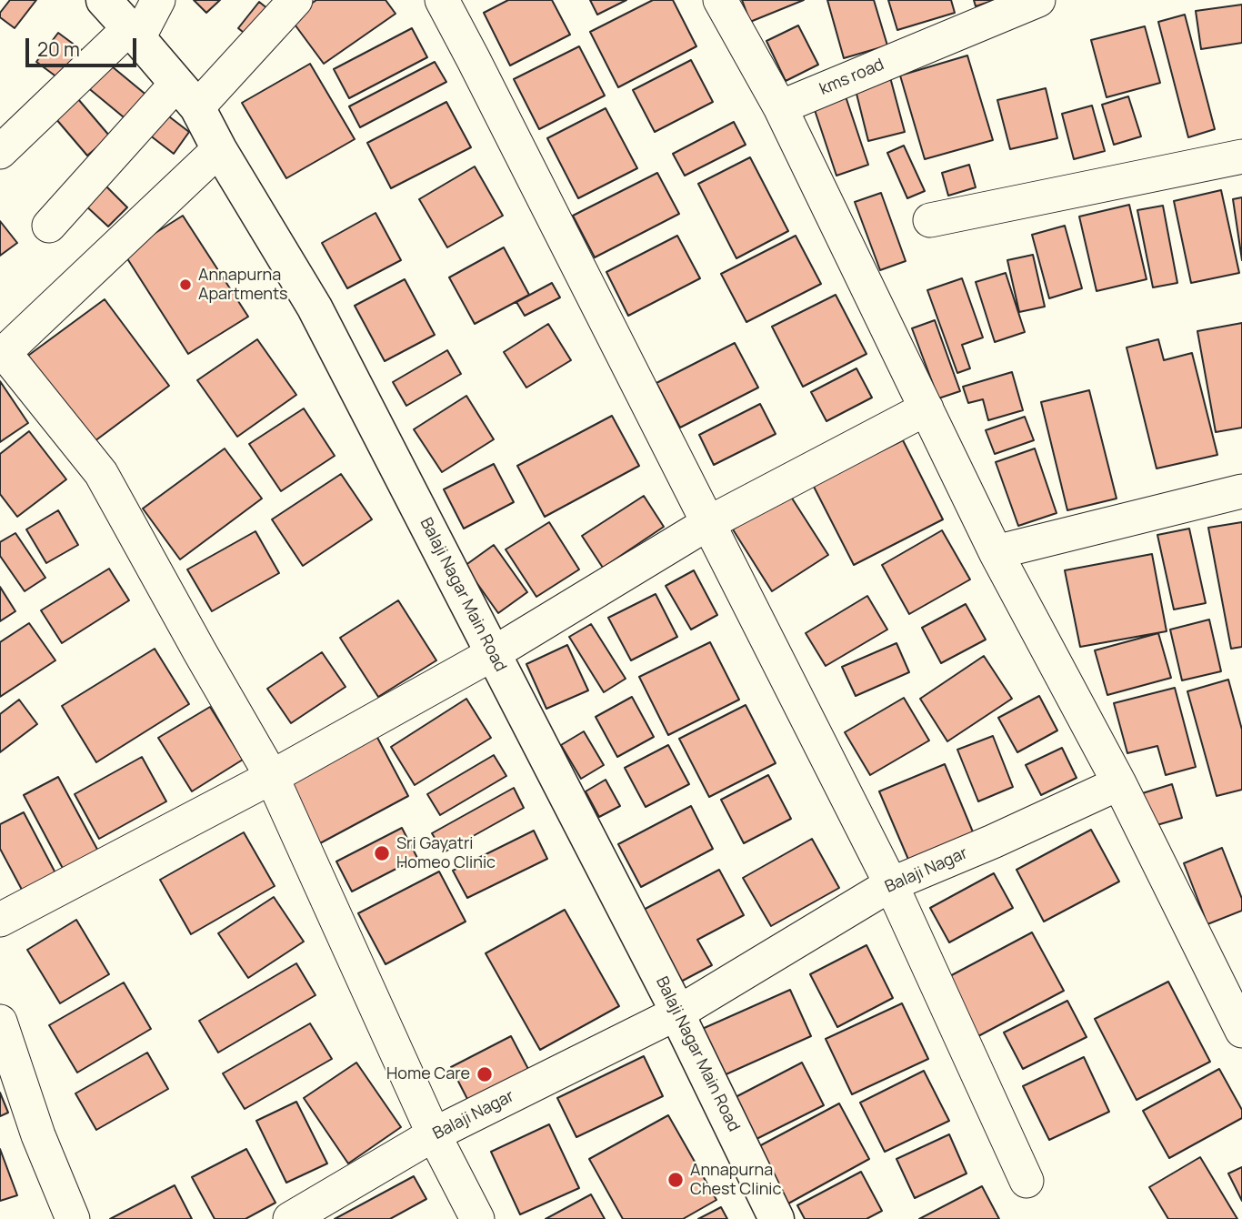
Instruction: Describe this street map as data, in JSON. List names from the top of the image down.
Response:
{
  "streets": {
    "street": ["kms road", "Balaji Nagar Main Road", "Balaji Nagar"]
  },
  "crossings": [
    ["Balaji Nagar Main Road", "Balaji Nagar"]
  ],
  "places": [
    "Annapurna Apartments",
    "Sri Gayatri Homeo Clinic",
    "Home Care",
    "Annapurna Chest Clinic"
  ],
  "scale_bar": "20 m"
}
